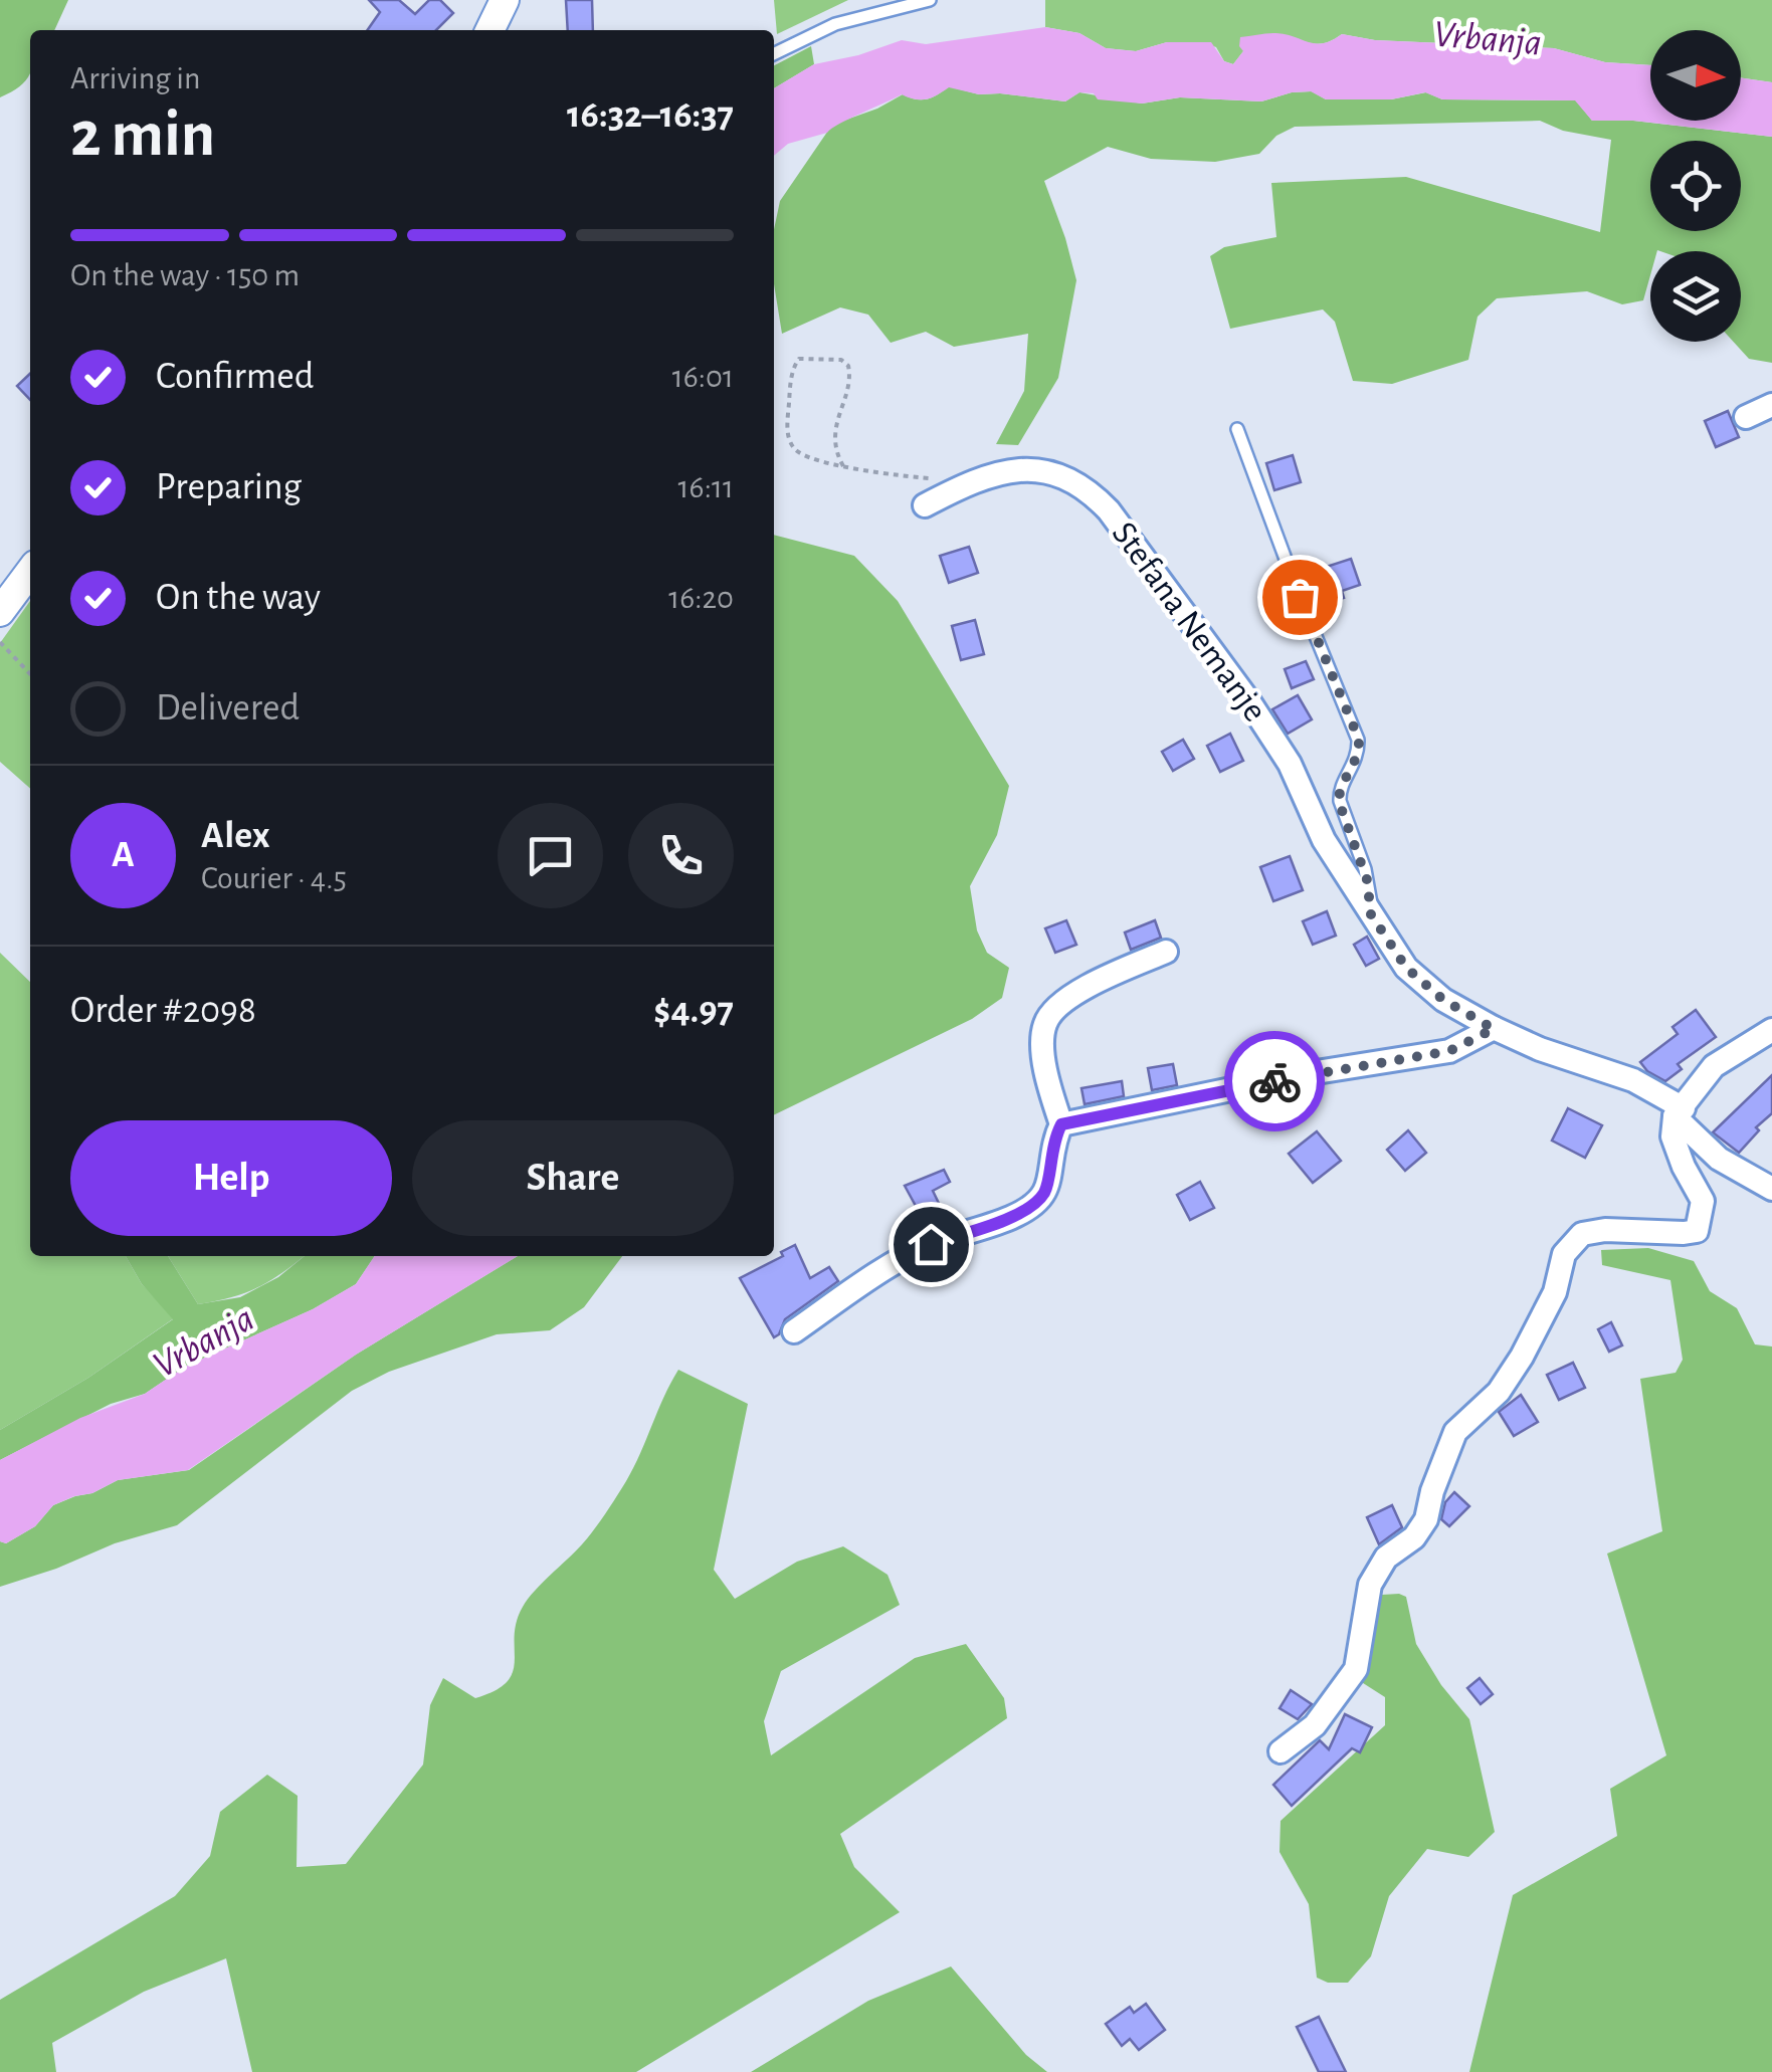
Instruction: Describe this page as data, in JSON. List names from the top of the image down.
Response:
{
  "streets": {
    "street": ["Stefana Nemanje"]
  },
  "water": ["Vrbanja"],
  "north": "right",
  "page": {
    "heading": ["2 min", "Arriving in", "16:32–16:37"],
    "panel": [
      "Alex",
      "Courier · 4.5",
      "Order #2098",
      "$4.97"
    ],
    "bar": "On the way · 150 m",
    "list": [
      ["Confirmed", "16:01"],
      ["Preparing", "16:11"],
      ["On the way", "16:20"],
      "Delivered"
    ],
    "round": "A",
    "buttons": ["Help", "Share"]
  }
}
